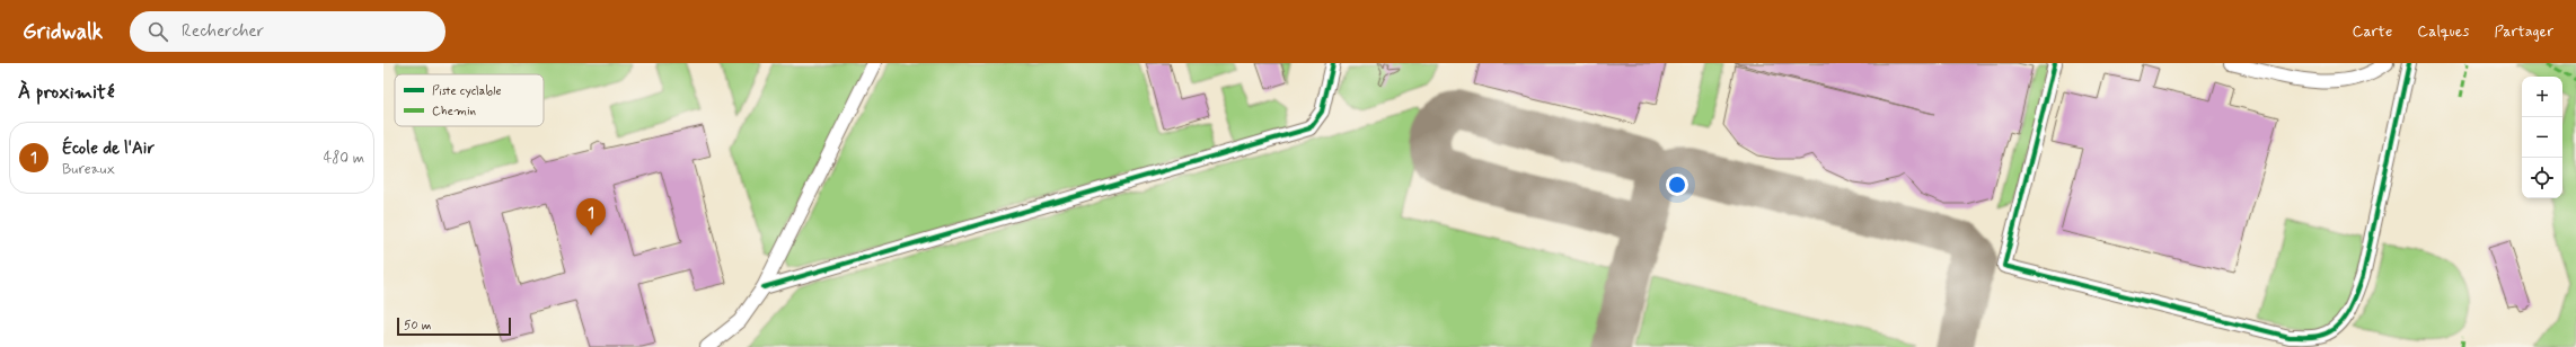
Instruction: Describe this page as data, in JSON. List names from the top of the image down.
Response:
{
  "legend": ["Piste cyclable", "Chemin"],
  "scale_bar": "50 m",
  "page": {
    "header": "Gridwalk",
    "search": "Rechercher",
    "nav": ["Carte", "Calques", "Partager"],
    "heading": "À proximité",
    "map_buttons": ["+", "−"],
    "list": [
      {
        "mark": "1",
        "name": "École de l'Air",
        "note": "Bureaux",
        "value": "480 m"
      }
    ],
    "pins": "1",
    "scale": "50 m"
  }
}
